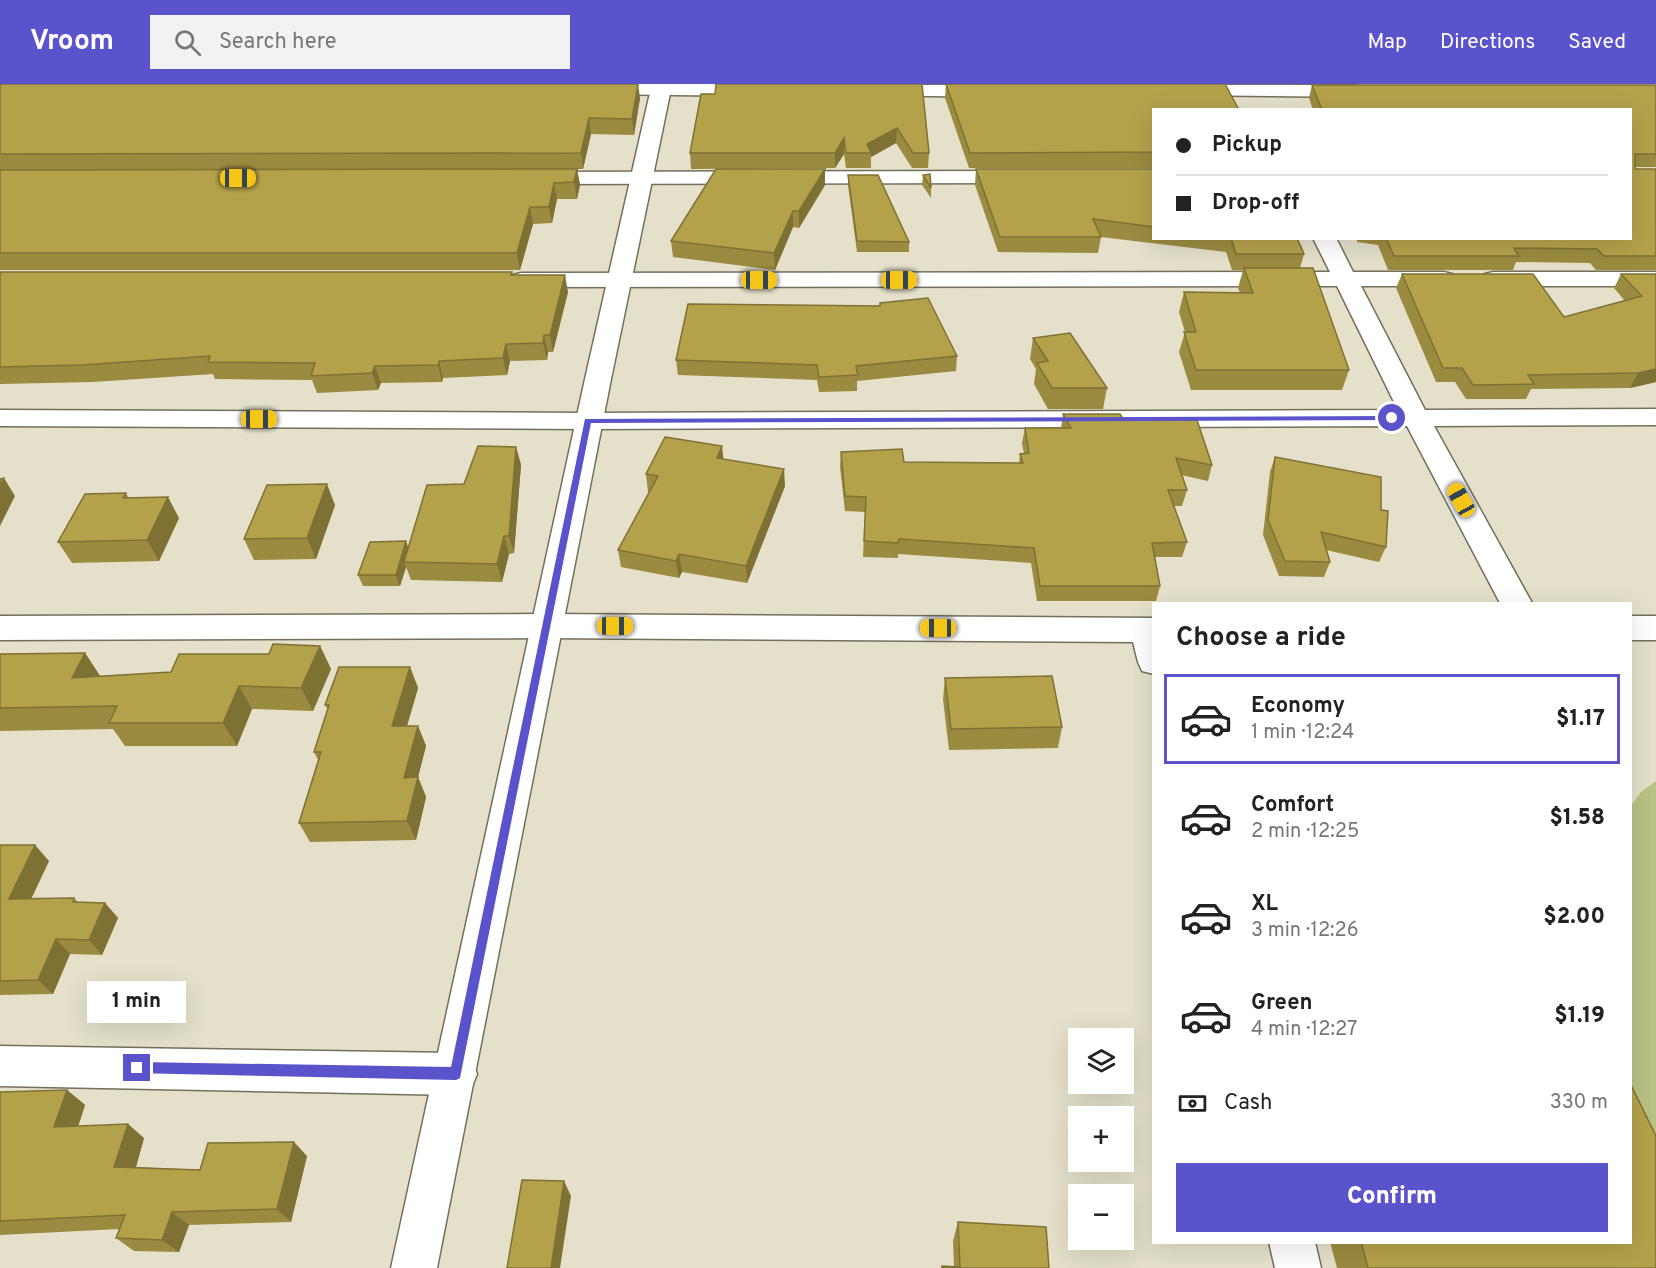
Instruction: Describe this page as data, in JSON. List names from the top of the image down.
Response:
{
  "page": {
    "header": "Vroom",
    "search": "Search here",
    "nav": ["Map", "Directions", "Saved"],
    "banner": ["Pickup", "Drop-off"],
    "heading": "Choose a ride",
    "list": [
      {
        "name": "Economy",
        "note": "1 min · 12:24",
        "value": "$1.17"
      },
      {
        "name": "Comfort",
        "note": "2 min · 12:25",
        "value": "$1.58"
      },
      {
        "name": "XL",
        "note": "3 min · 12:26",
        "value": "$2.00"
      },
      {
        "name": "Green",
        "note": "4 min · 12:27",
        "value": "$1.19"
      }
    ],
    "bubble": "1 min",
    "map_buttons": ["+", "−"],
    "pay": ["Cash", "330 m"],
    "buttons": "Confirm"
  }
}
